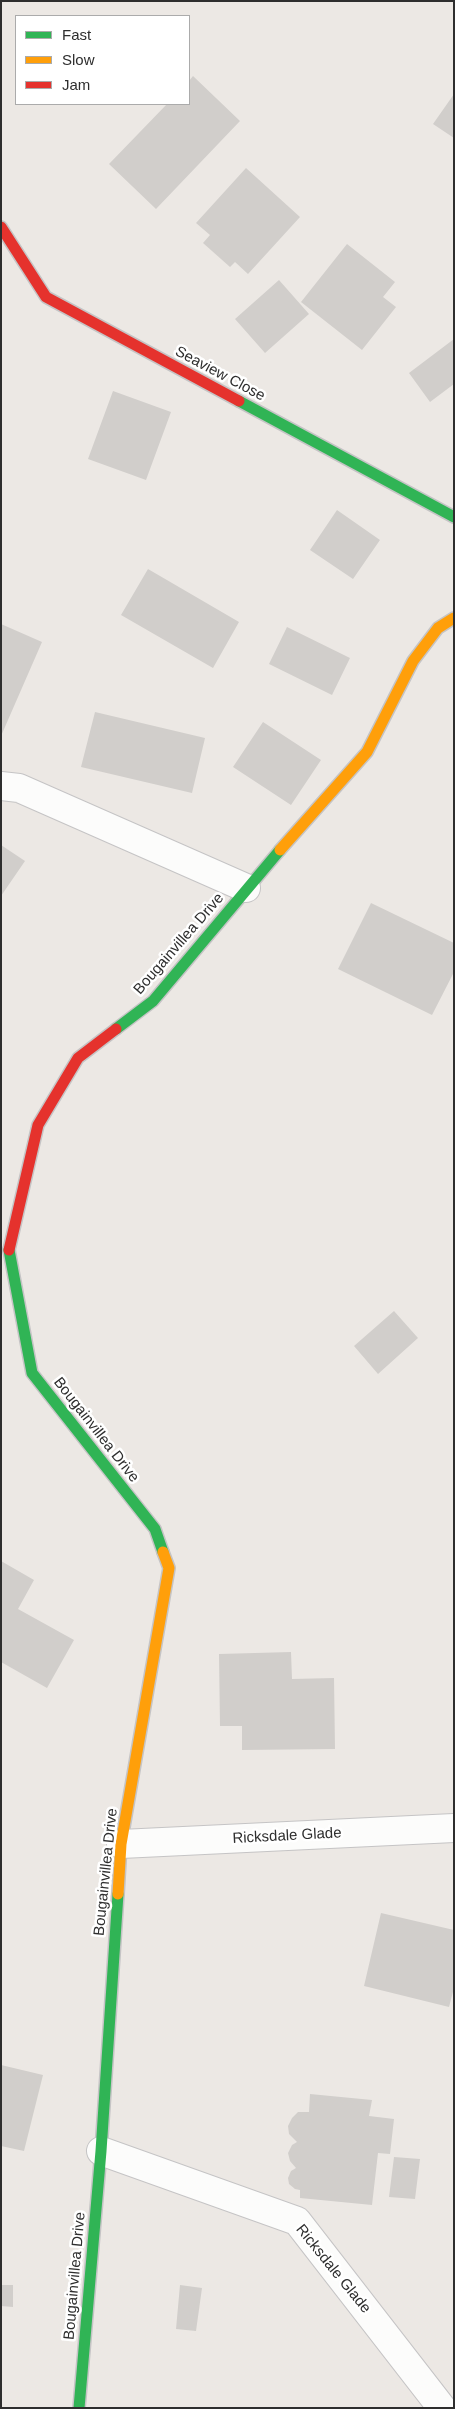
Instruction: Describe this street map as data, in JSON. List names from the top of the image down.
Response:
{
  "streets": {
    "street": ["Seaview Close", "Bougainvillea Drive", "Ricksdale Glade"]
  },
  "crossings": [
    ["Bougainvillea Drive", "Ricksdale Glade"]
  ],
  "legend": ["Fast", "Slow", "Jam"]
}
